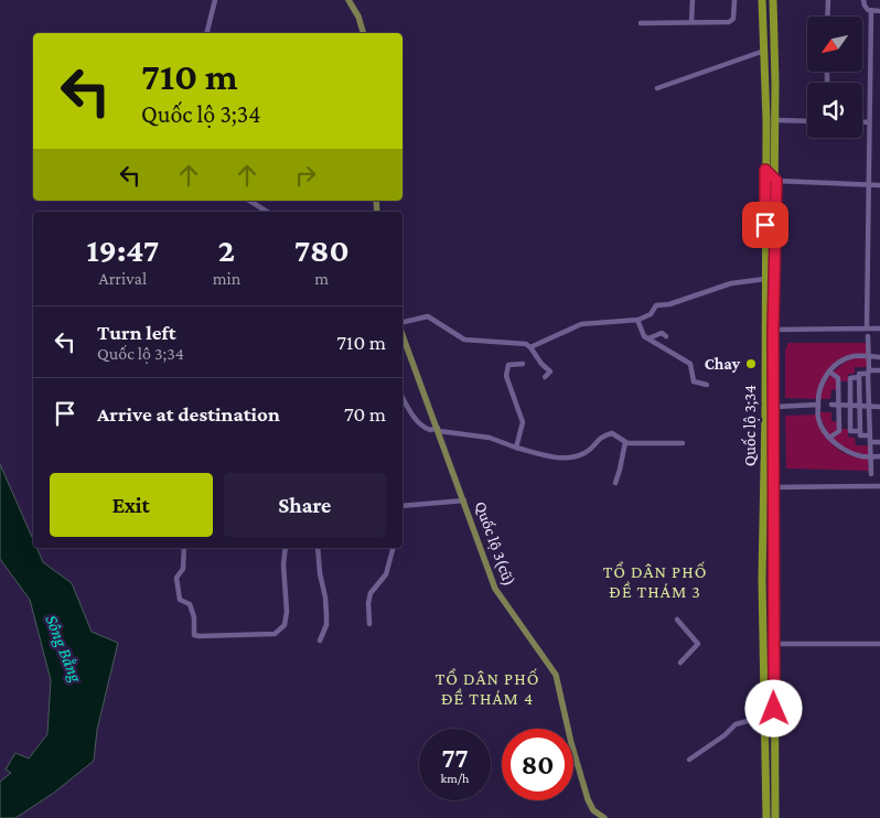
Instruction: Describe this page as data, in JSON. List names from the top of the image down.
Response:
{
  "streets": {
    "highway": ["Quốc lộ 3;34"],
    "main road": ["Quốc lộ 3(cũ)"]
  },
  "districts": ["TỔ DÂN PHỐ ĐỀ THÁM 3", "TỔ DÂN PHỐ ĐỀ THÁM 4"],
  "water": ["Sông Bằng"],
  "places": ["Chay"],
  "north": "bottom left",
  "page": {
    "turn": ["710 m", "Quốc lộ 3;34"],
    "eta": [
      "19:47",
      "Arrival",
      "2",
      "min",
      "780",
      "m"
    ],
    "list": [
      {
        "name": "Turn left",
        "note": "Quốc lộ 3;34",
        "value": "710 m"
      },
      {
        "name": "Arrive at destination",
        "value": "70 m"
      }
    ],
    "buttons": ["Exit", "Share"],
    "speed": "77 km/h",
    "limit": "80"
  }
}
